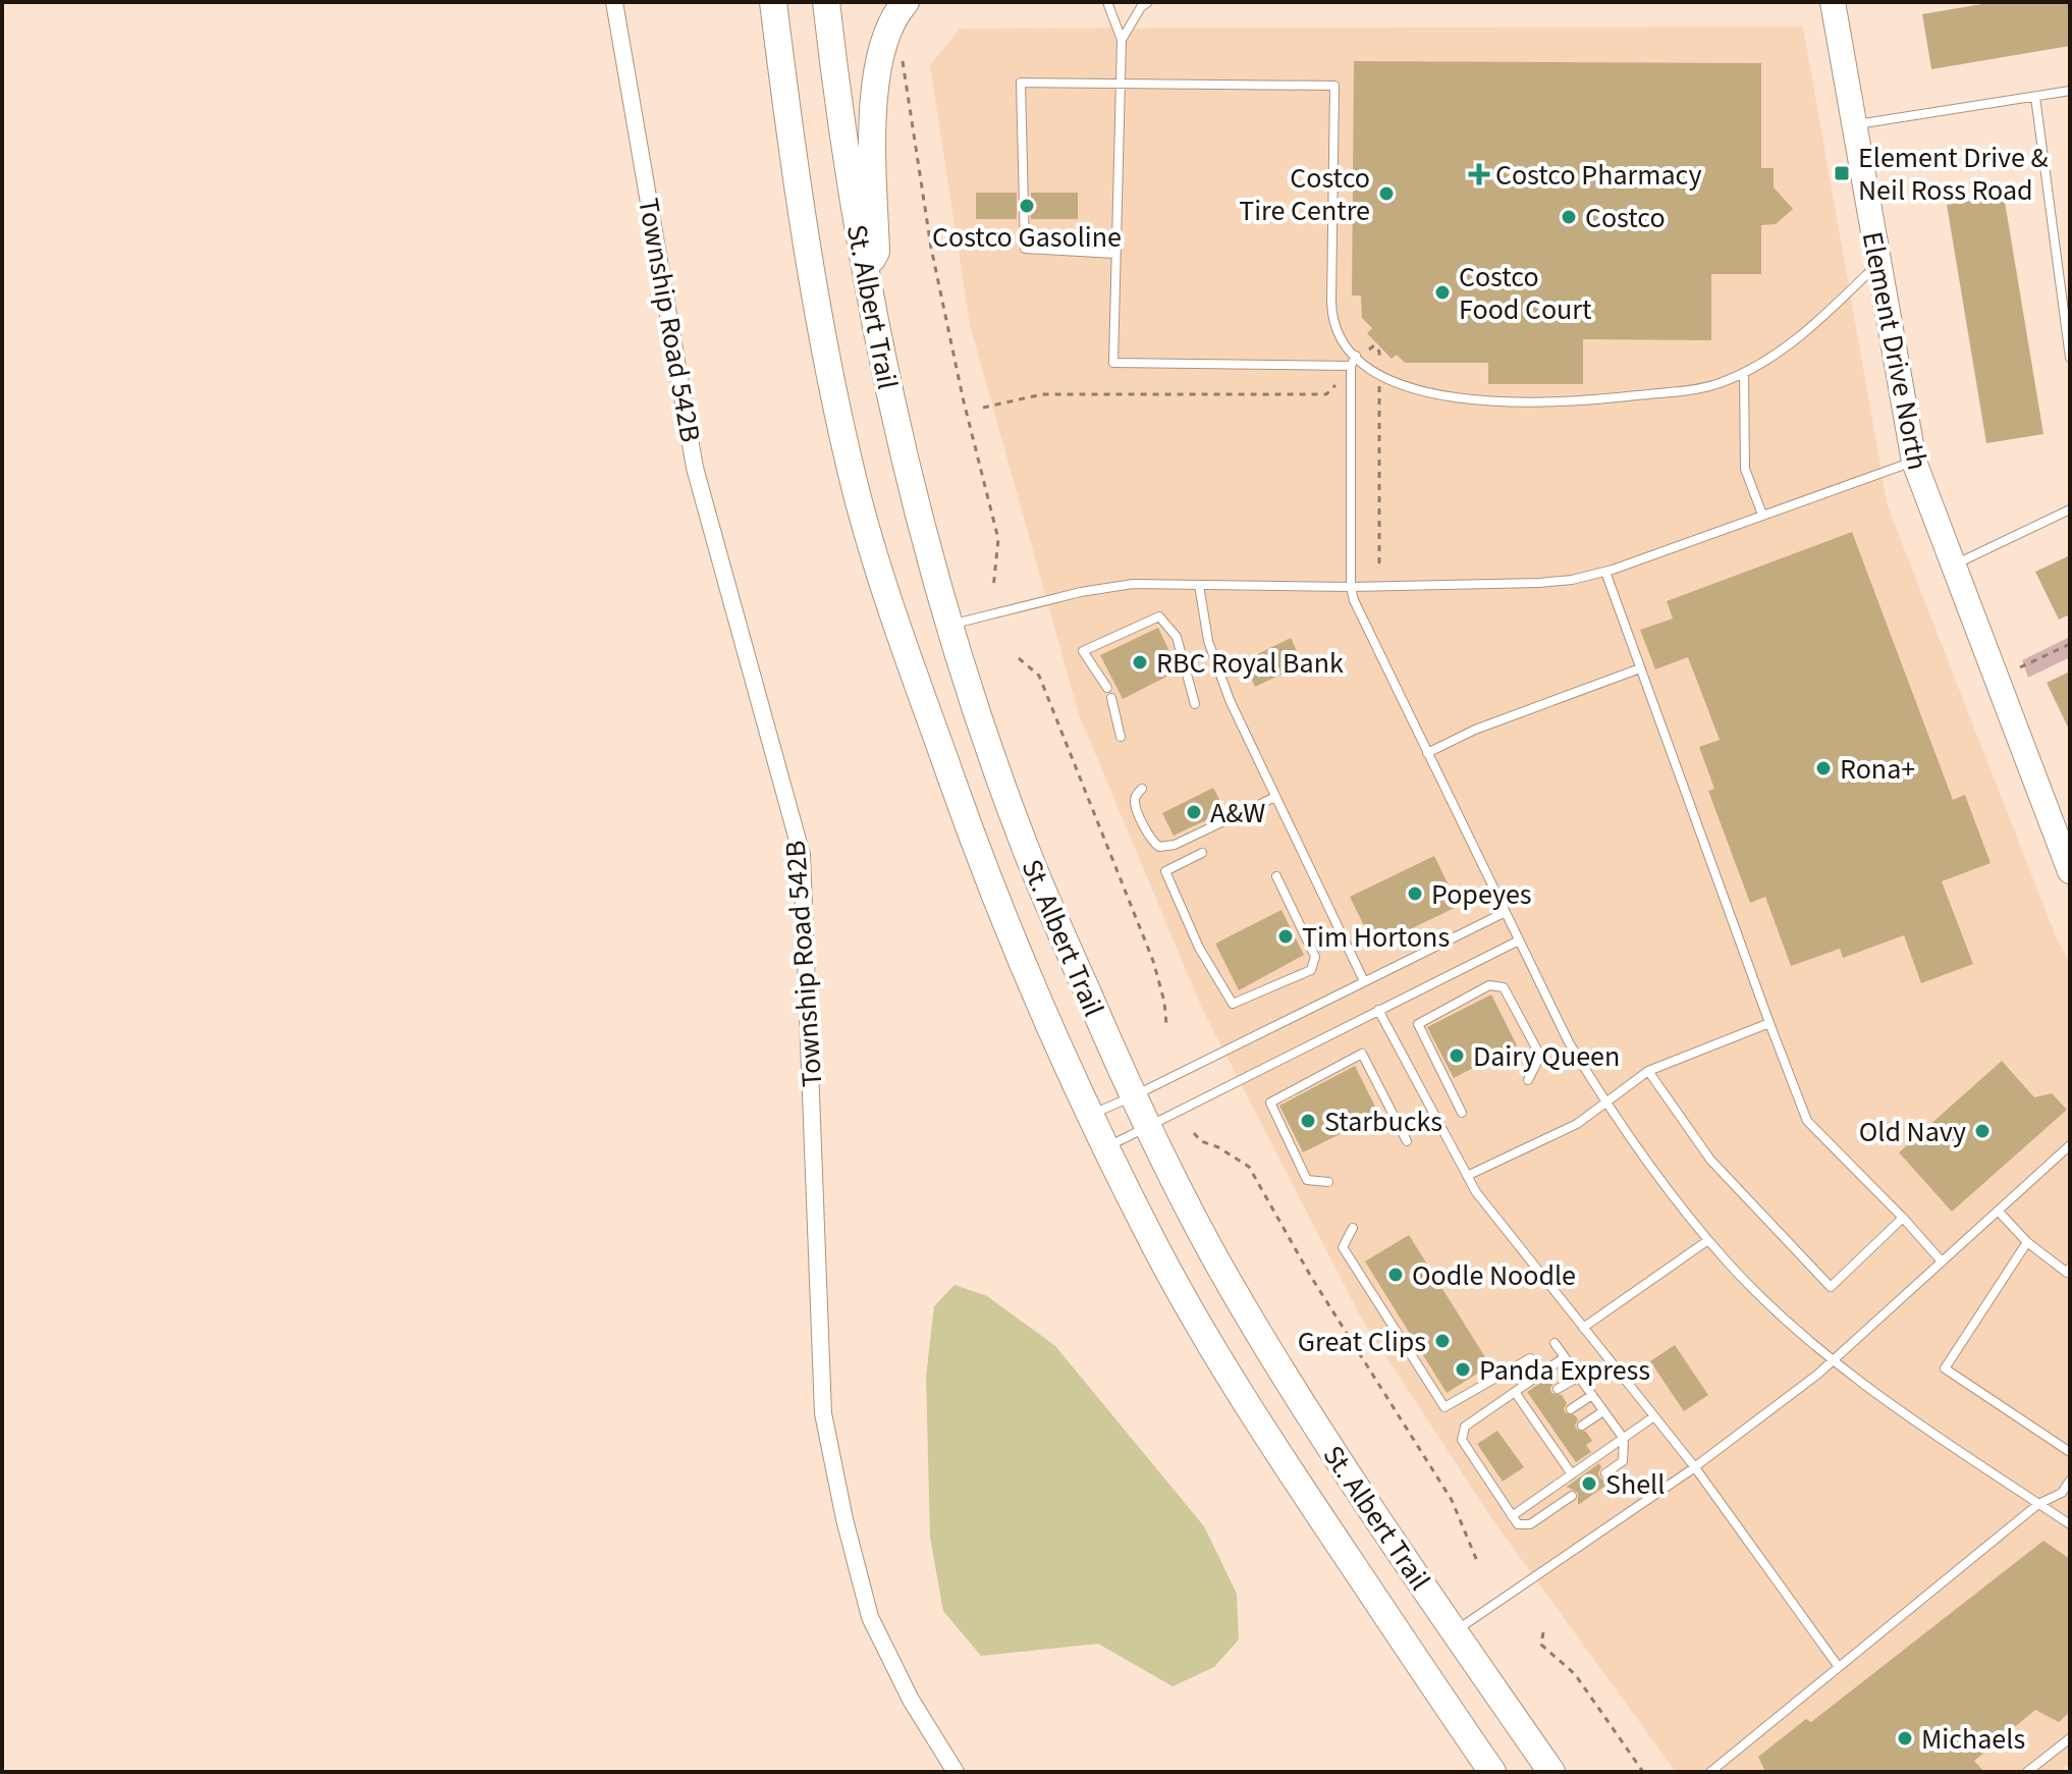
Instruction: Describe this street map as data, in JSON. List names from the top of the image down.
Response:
{
  "streets": {
    "main road": ["St. Albert Trail"],
    "street": ["Township Road 542B", "Element Drive North"]
  },
  "places": {
    "transit": ["Element Drive & Neil Ross Road"],
    "health": ["Costco Pharmacy"],
    "other": [
      "Costco Tire Centre",
      "Costco Gasoline",
      "Costco",
      "Costco Food Court",
      "RBC Royal Bank",
      "Rona+",
      "A&W",
      "Popeyes",
      "Tim Hortons",
      "Dairy Queen",
      "Starbucks",
      "Old Navy",
      "Oodle Noodle",
      "Great Clips",
      "Panda Express",
      "Shell",
      "Michaels"
    ]
  }
}
